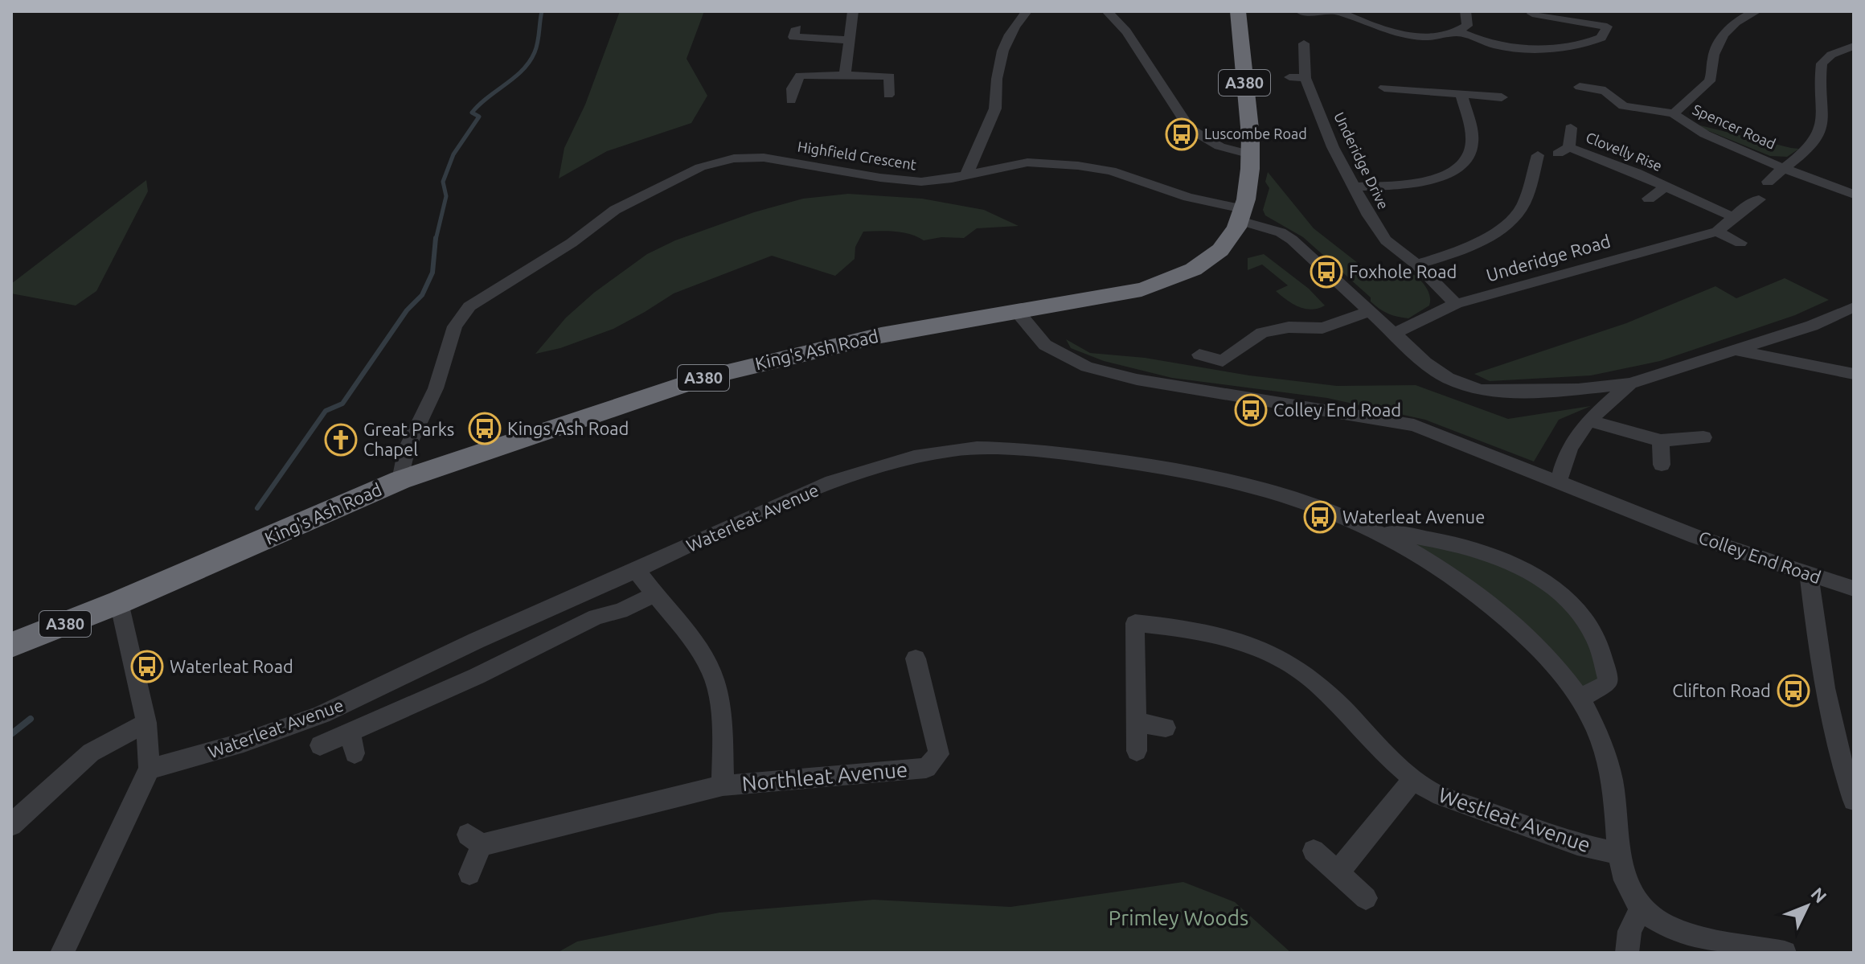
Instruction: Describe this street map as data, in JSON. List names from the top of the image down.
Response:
{
  "streets": {
    "highway": ["A380", "King's Ash Road"],
    "street": [
      "Spencer Road",
      "Clovelly Rise",
      "Highfield Crescent",
      "Underidge Drive",
      "Underidge Road",
      "Waterleat Avenue",
      "Colley End Road",
      "Northleat Avenue",
      "Westleat Avenue"
    ]
  },
  "crossings": [
    ["Clovelly Rise", "Underidge Road"],
    ["Highfield Crescent", "King's Ash Road"],
    ["Underidge Drive", "Underidge Road"],
    ["King's Ash Road", "Colley End Road"],
    ["Waterleat Avenue", "Northleat Avenue"],
    ["Waterleat Avenue", "Westleat Avenue"]
  ],
  "parks": ["Primley Woods"],
  "places": {
    "bus stop": [
      "Luscombe Road",
      "Foxhole Road",
      "Colley End Road",
      "Kings Ash Road",
      "Waterleat Avenue",
      "Waterleat Road",
      "Clifton Road"
    ],
    "church": ["Great Parks Chapel"]
  },
  "north": "top right"
}
